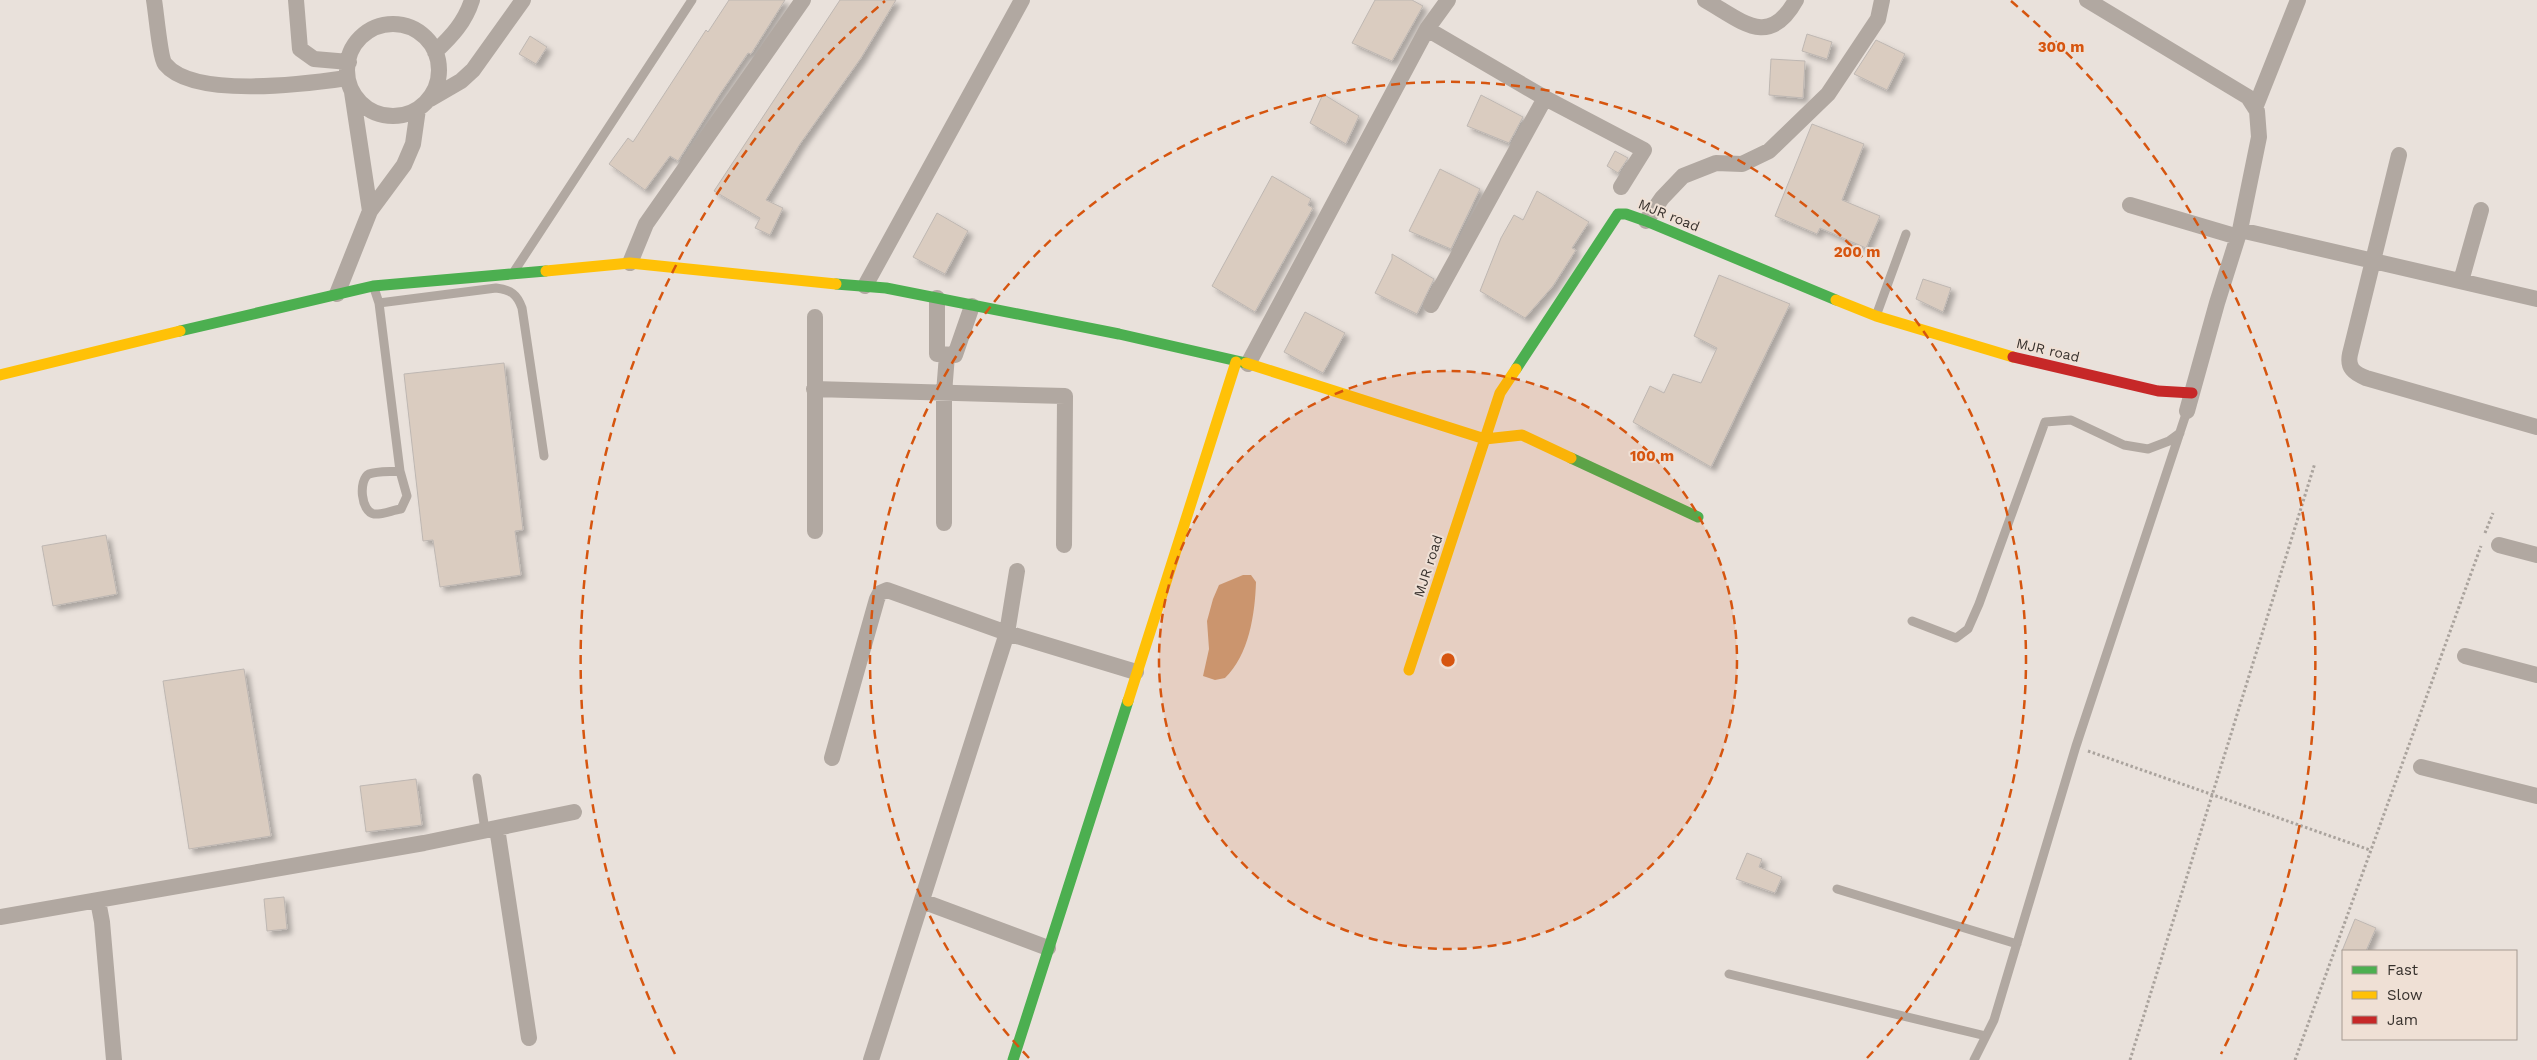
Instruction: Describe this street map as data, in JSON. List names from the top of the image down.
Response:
{
  "streets": {
    "street": ["MJR road"]
  },
  "legend": ["Fast", "Slow", "Jam"],
  "rings": ["300 m", "200 m", "100 m"]
}
